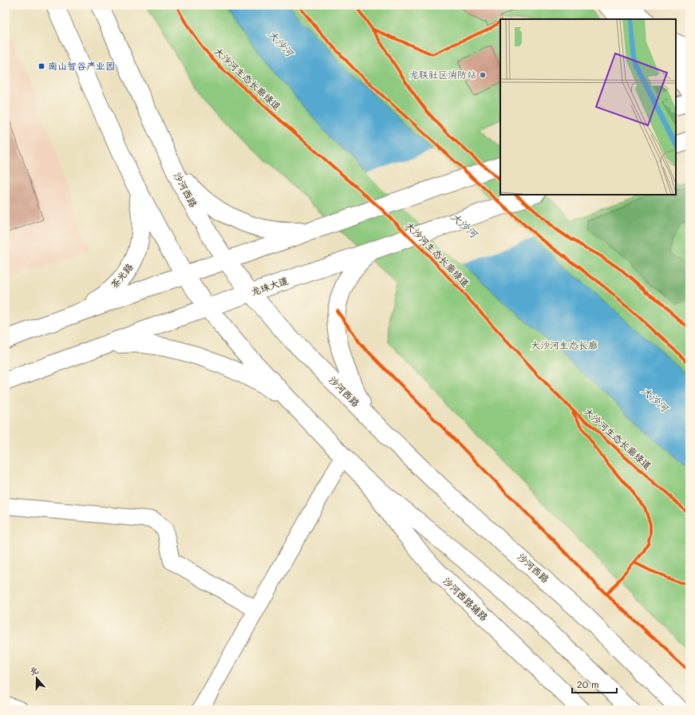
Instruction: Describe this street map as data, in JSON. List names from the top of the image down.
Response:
{
  "streets": {
    "main road": [
      "沙河西路",
      "茶光路",
      "龙珠大道",
      "沙河西路辅路"
    ],
    "cycle path": ["大沙河生态长廊绿道"]
  },
  "crossings": [
    ["沙河西路", "龙珠大道"]
  ],
  "water": ["大沙河"],
  "parks": ["大沙河生态长廊"],
  "places": {
    "transit": ["南山智谷产业园"],
    "other": ["龙联社区消防站"]
  },
  "scale_bar": "20 m",
  "north": "top"
}
